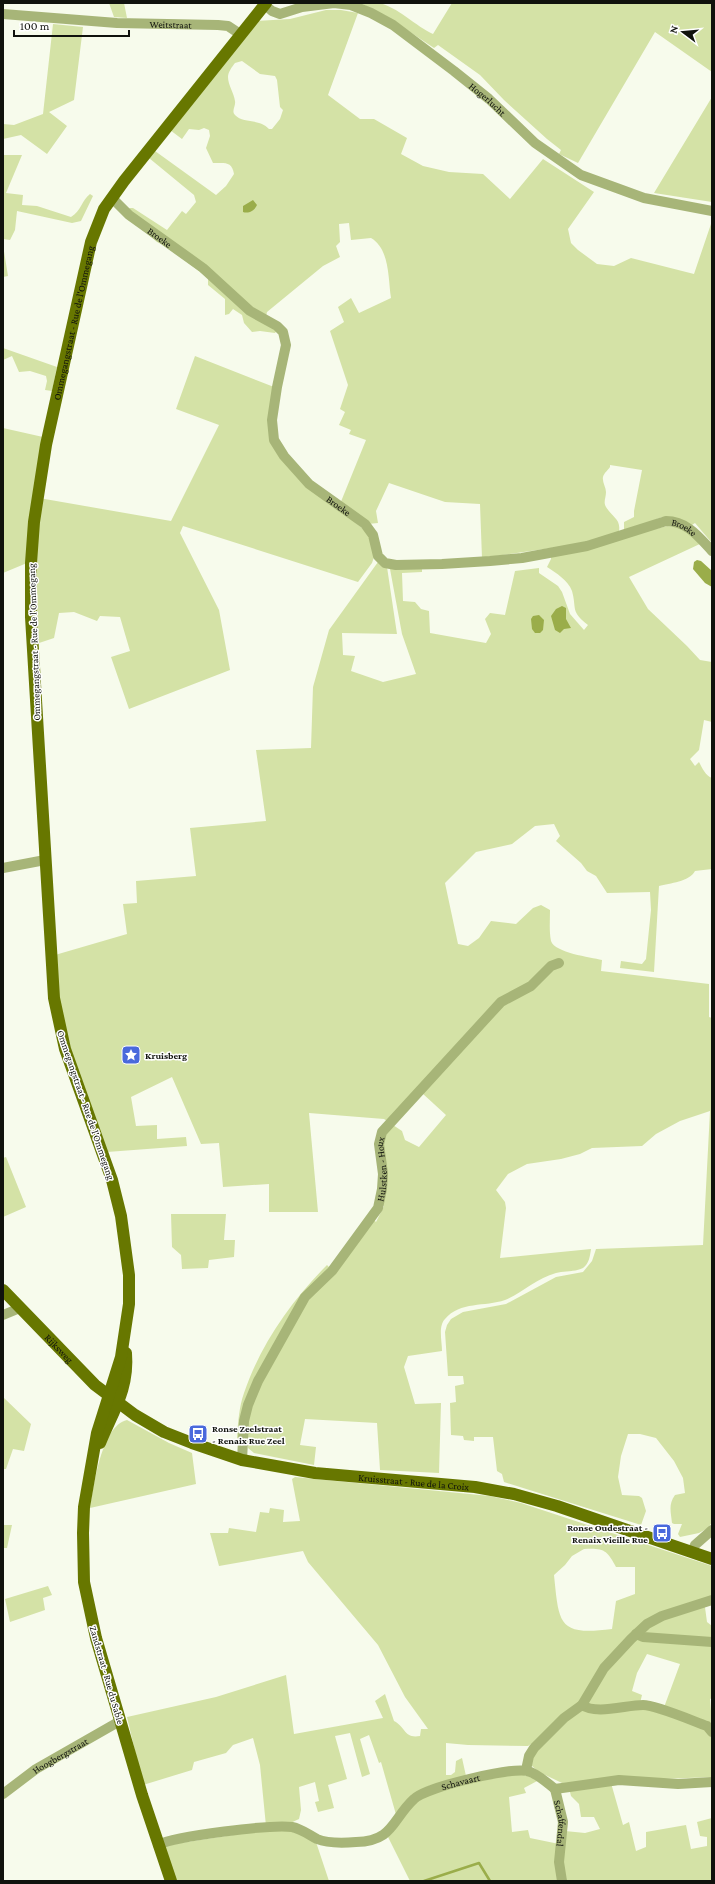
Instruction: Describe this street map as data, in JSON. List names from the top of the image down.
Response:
{
  "streets": {
    "main road": [
      "Ommegangstraat - Rue de l'Ommegang",
      "Rijksweg",
      "Kruisstraat - Rue de la Croix",
      "Zandstraat - Rue du Sable"
    ],
    "street": [
      "Weitstraat",
      "Hogerlucht",
      "Broeke",
      "Hulstken - Houx",
      "Hoogbergstraat",
      "Schavaart",
      "Schaffendal"
    ]
  },
  "crossings": [
    ["Weitstraat", "Ommegangstraat - Rue de l'Ommegang"],
    ["Hogerlucht", "Ommegangstraat - Rue de l'Ommegang"],
    ["Broeke", "Ommegangstraat - Rue de l'Ommegang"],
    ["Ommegangstraat - Rue de l'Ommegang", "Rijksweg"],
    ["Ommegangstraat - Rue de l'Ommegang", "Kruisstraat - Rue de la Croix"],
    ["Ommegangstraat - Rue de l'Ommegang", "Zandstraat - Rue du Sable"],
    ["Hulstken - Houx", "Kruisstraat - Rue de la Croix"],
    ["Rijksweg", "Kruisstraat - Rue de la Croix"],
    ["Rijksweg", "Zandstraat - Rue du Sable"],
    ["Kruisstraat - Rue de la Croix", "Zandstraat - Rue du Sable"],
    ["Zandstraat - Rue du Sable", "Hoogbergstraat"],
    ["Zandstraat - Rue du Sable", "Schavaart"]
  ],
  "places": {
    "place": ["Kruisberg"],
    "bus stop": ["Ronse Zeelstraat - Renaix Rue Zeel", "Ronse Oudestraat - Renaix Vieille Rue"]
  },
  "scale_bar": "100 m",
  "north": "left"
}
